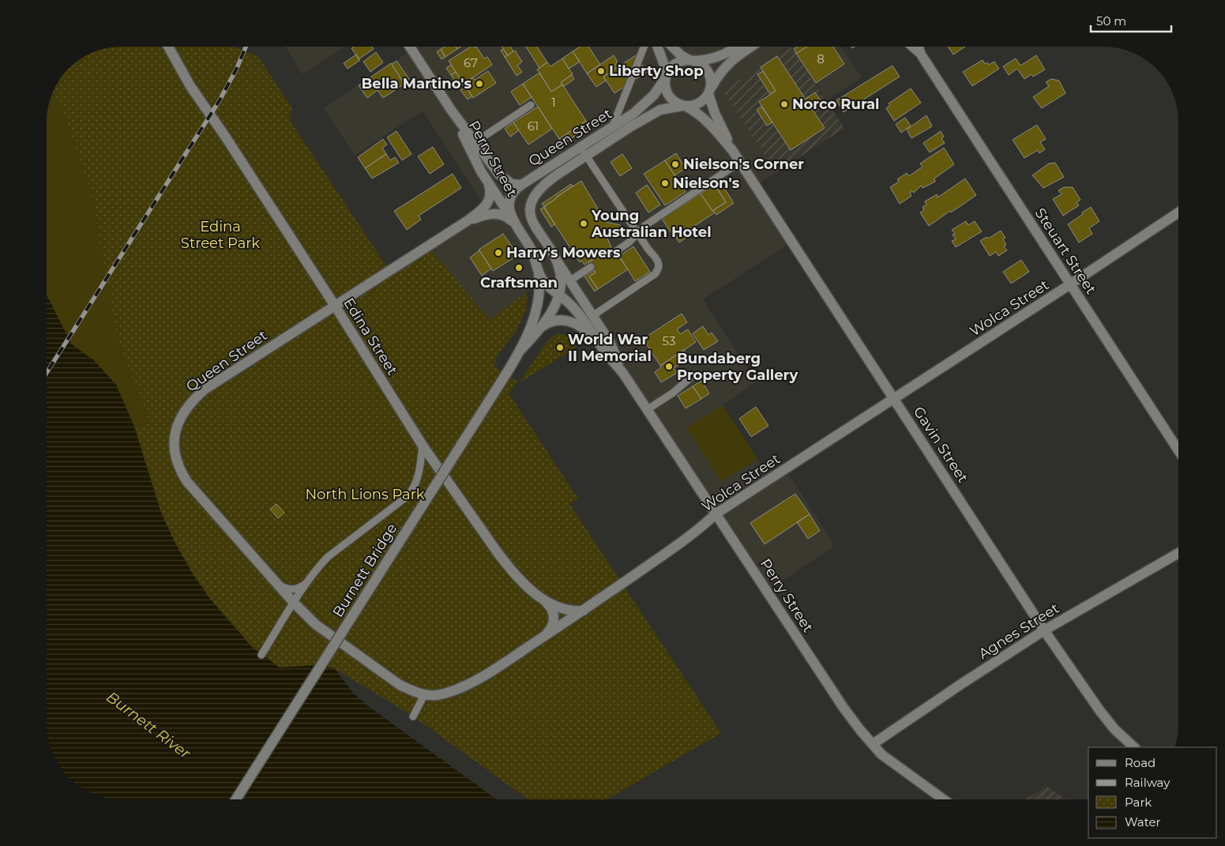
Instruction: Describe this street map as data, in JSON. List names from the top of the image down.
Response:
{
  "streets": {
    "street": [
      "Queen Street",
      "Perry Street",
      "Steuart Street",
      "Wolca Street",
      "Edina Street",
      "Gavin Street",
      "Burnett Bridge",
      "Agnes Street"
    ]
  },
  "crossings": [
    ["Queen Street", "Perry Street"],
    ["Queen Street", "Wolca Street"],
    ["Queen Street", "Edina Street"],
    ["Queen Street", "Gavin Street"],
    ["Perry Street", "Wolca Street"],
    ["Perry Street", "Burnett Bridge"],
    ["Perry Street", "Agnes Street"],
    ["Steuart Street", "Wolca Street"],
    ["Wolca Street", "Edina Street"],
    ["Wolca Street", "Gavin Street"],
    ["Gavin Street", "Agnes Street"]
  ],
  "water": ["Burnett River"],
  "parks": ["Edina Street Park", "North Lions Park"],
  "places": [
    "Liberty Shop",
    "Bella Martino's",
    "Norco Rural",
    "Nielson's Corner",
    "Nielson's",
    "Young Australian Hotel",
    "Harry's Mowers",
    "Craftsman",
    "World War II Memorial",
    "Bundaberg Property Gallery"
  ],
  "house_numbers": [
    "8",
    "67",
    "1",
    "61",
    "53"
  ],
  "legend": [
    "Road",
    "Railway",
    "Park",
    "Water"
  ],
  "scale_bar": "50 m"
}
